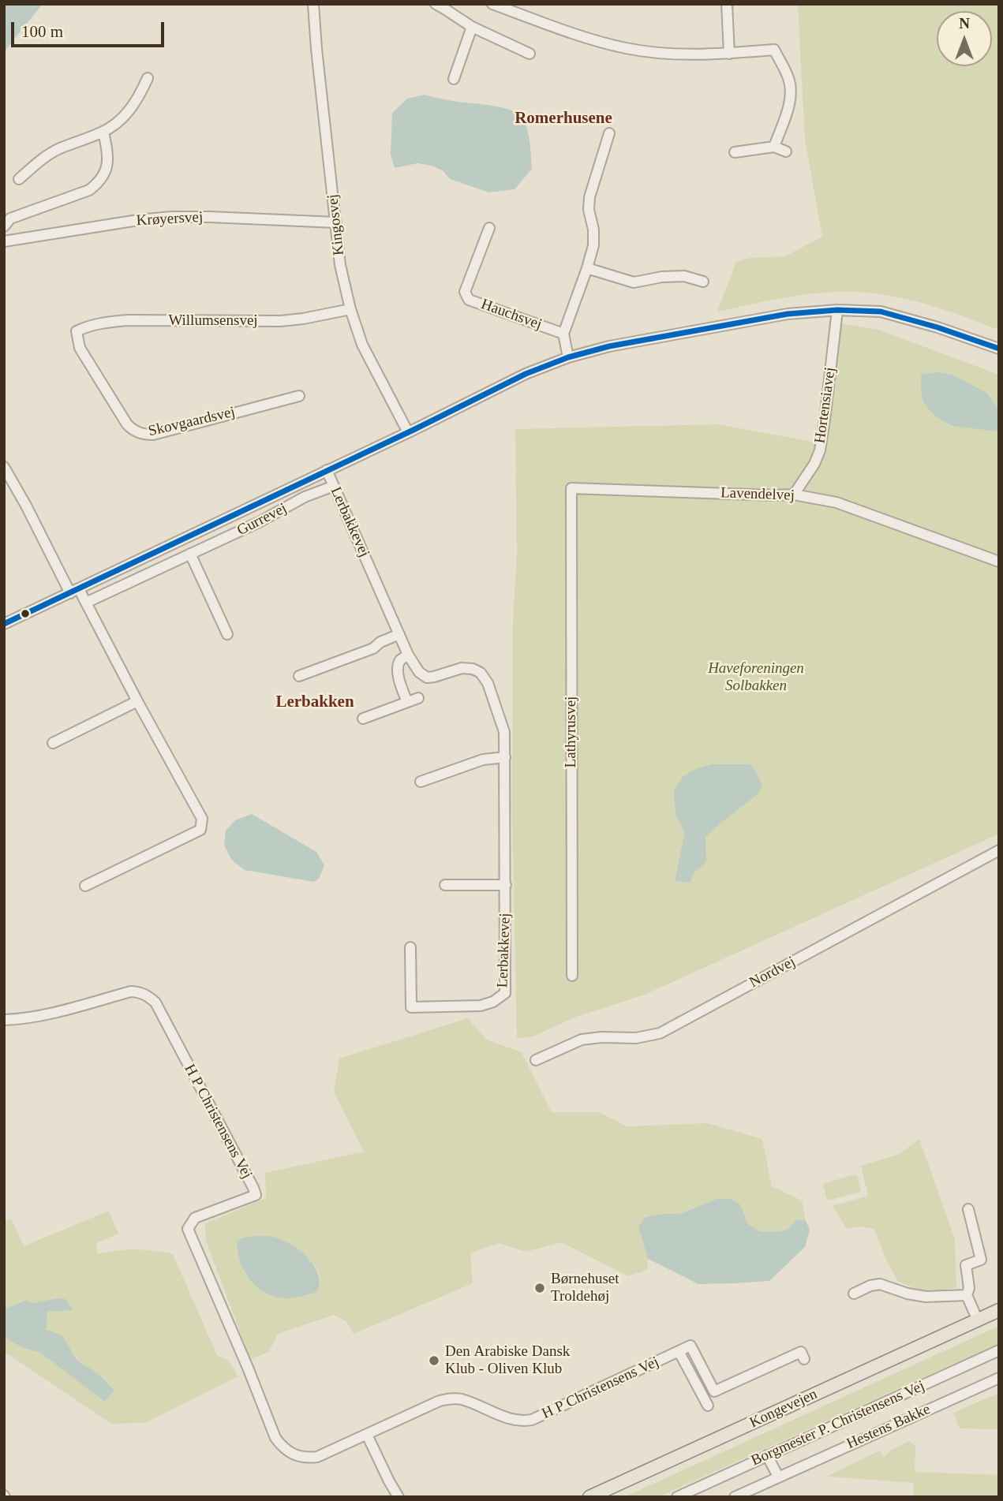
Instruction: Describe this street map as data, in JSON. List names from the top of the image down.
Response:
{
  "streets": {
    "main road": ["Kongevejen"],
    "street": [
      "Krøyersvej",
      "Kingosvej",
      "Hauchsvej",
      "Willumsensvej",
      "Hortensiavej",
      "Skovgaardsvej",
      "Lavendelvej",
      "Gurrevej",
      "Lerbakkevej",
      "Lathyrusvej",
      "Nordvej",
      "H P Christensens Vej",
      "Borgmester P. Christensens Vej",
      "Hestens Bakke"
    ]
  },
  "crossings": [
    ["Krøyersvej", "Kingosvej"],
    ["Kingosvej", "Willumsensvej"],
    ["Kingosvej", "Gurrevej"],
    ["Willumsensvej", "Skovgaardsvej"],
    ["Hortensiavej", "Lavendelvej"],
    ["Hortensiavej", "Gurrevej"],
    ["Lavendelvej", "Lathyrusvej"],
    ["Gurrevej", "Lerbakkevej"]
  ],
  "districts": ["Romerhusene", "Lerbakken"],
  "parks": ["Haveforeningen Solbakken"],
  "places": ["Børnehuset Troldehøj", "Den Arabiske Dansk Klub - Oliven Klub"],
  "scale_bar": "100 m",
  "north": "top"
}
